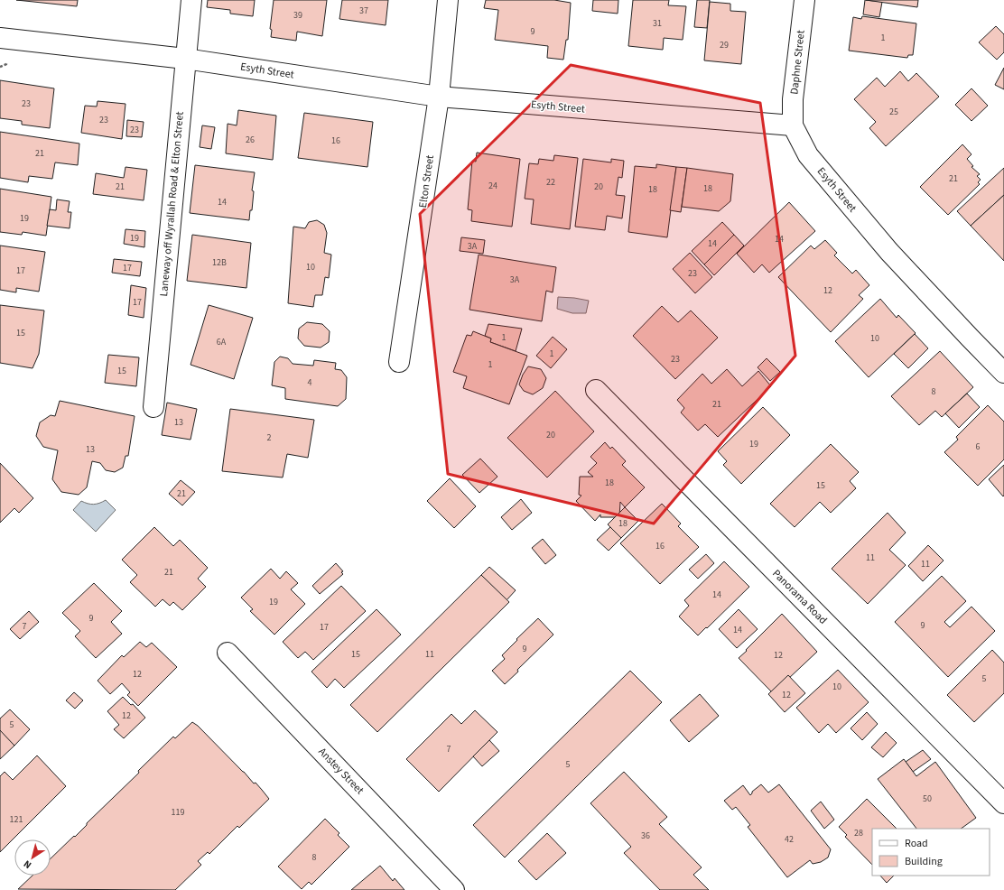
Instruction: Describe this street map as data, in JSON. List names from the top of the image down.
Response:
{
  "streets": {
    "street": [
      "Daphne Street",
      "Esyth Street",
      "Elton Street",
      "Laneway off Wyrallah Road & Elton Street",
      "Panorama Road",
      "Anstey Street"
    ]
  },
  "crossings": [
    ["Daphne Street", "Esyth Street"],
    ["Esyth Street", "Elton Street"],
    ["Esyth Street", "Laneway off Wyrallah Road & Elton Street"]
  ],
  "house_numbers": [
    "37",
    "39",
    "31",
    "9",
    "1",
    "29",
    "23",
    "25",
    "23",
    "23",
    "26",
    "16",
    "21",
    "21",
    "22",
    "24",
    "21",
    "20",
    "18",
    "18",
    "14",
    "19",
    "19",
    "14",
    "14",
    "3A",
    "12B",
    "10",
    "17",
    "17",
    "23",
    "3A",
    "12",
    "17",
    "15",
    "1",
    "10",
    "6A",
    "1",
    "23",
    "1",
    "15",
    "4",
    "8",
    "21",
    "13",
    "20",
    "2",
    "19",
    "6",
    "13",
    "18",
    "15",
    "21",
    "18",
    "16",
    "11",
    "11",
    "21",
    "14",
    "19",
    "9",
    "9",
    "7",
    "17",
    "14",
    "9",
    "15",
    "11",
    "12",
    "12",
    "5",
    "10",
    "12",
    "12",
    "5",
    "7",
    "5",
    "50",
    "119",
    "121",
    "28",
    "36",
    "42",
    "8"
  ],
  "legend": ["Road", "Building"],
  "north": "bottom left"
}
